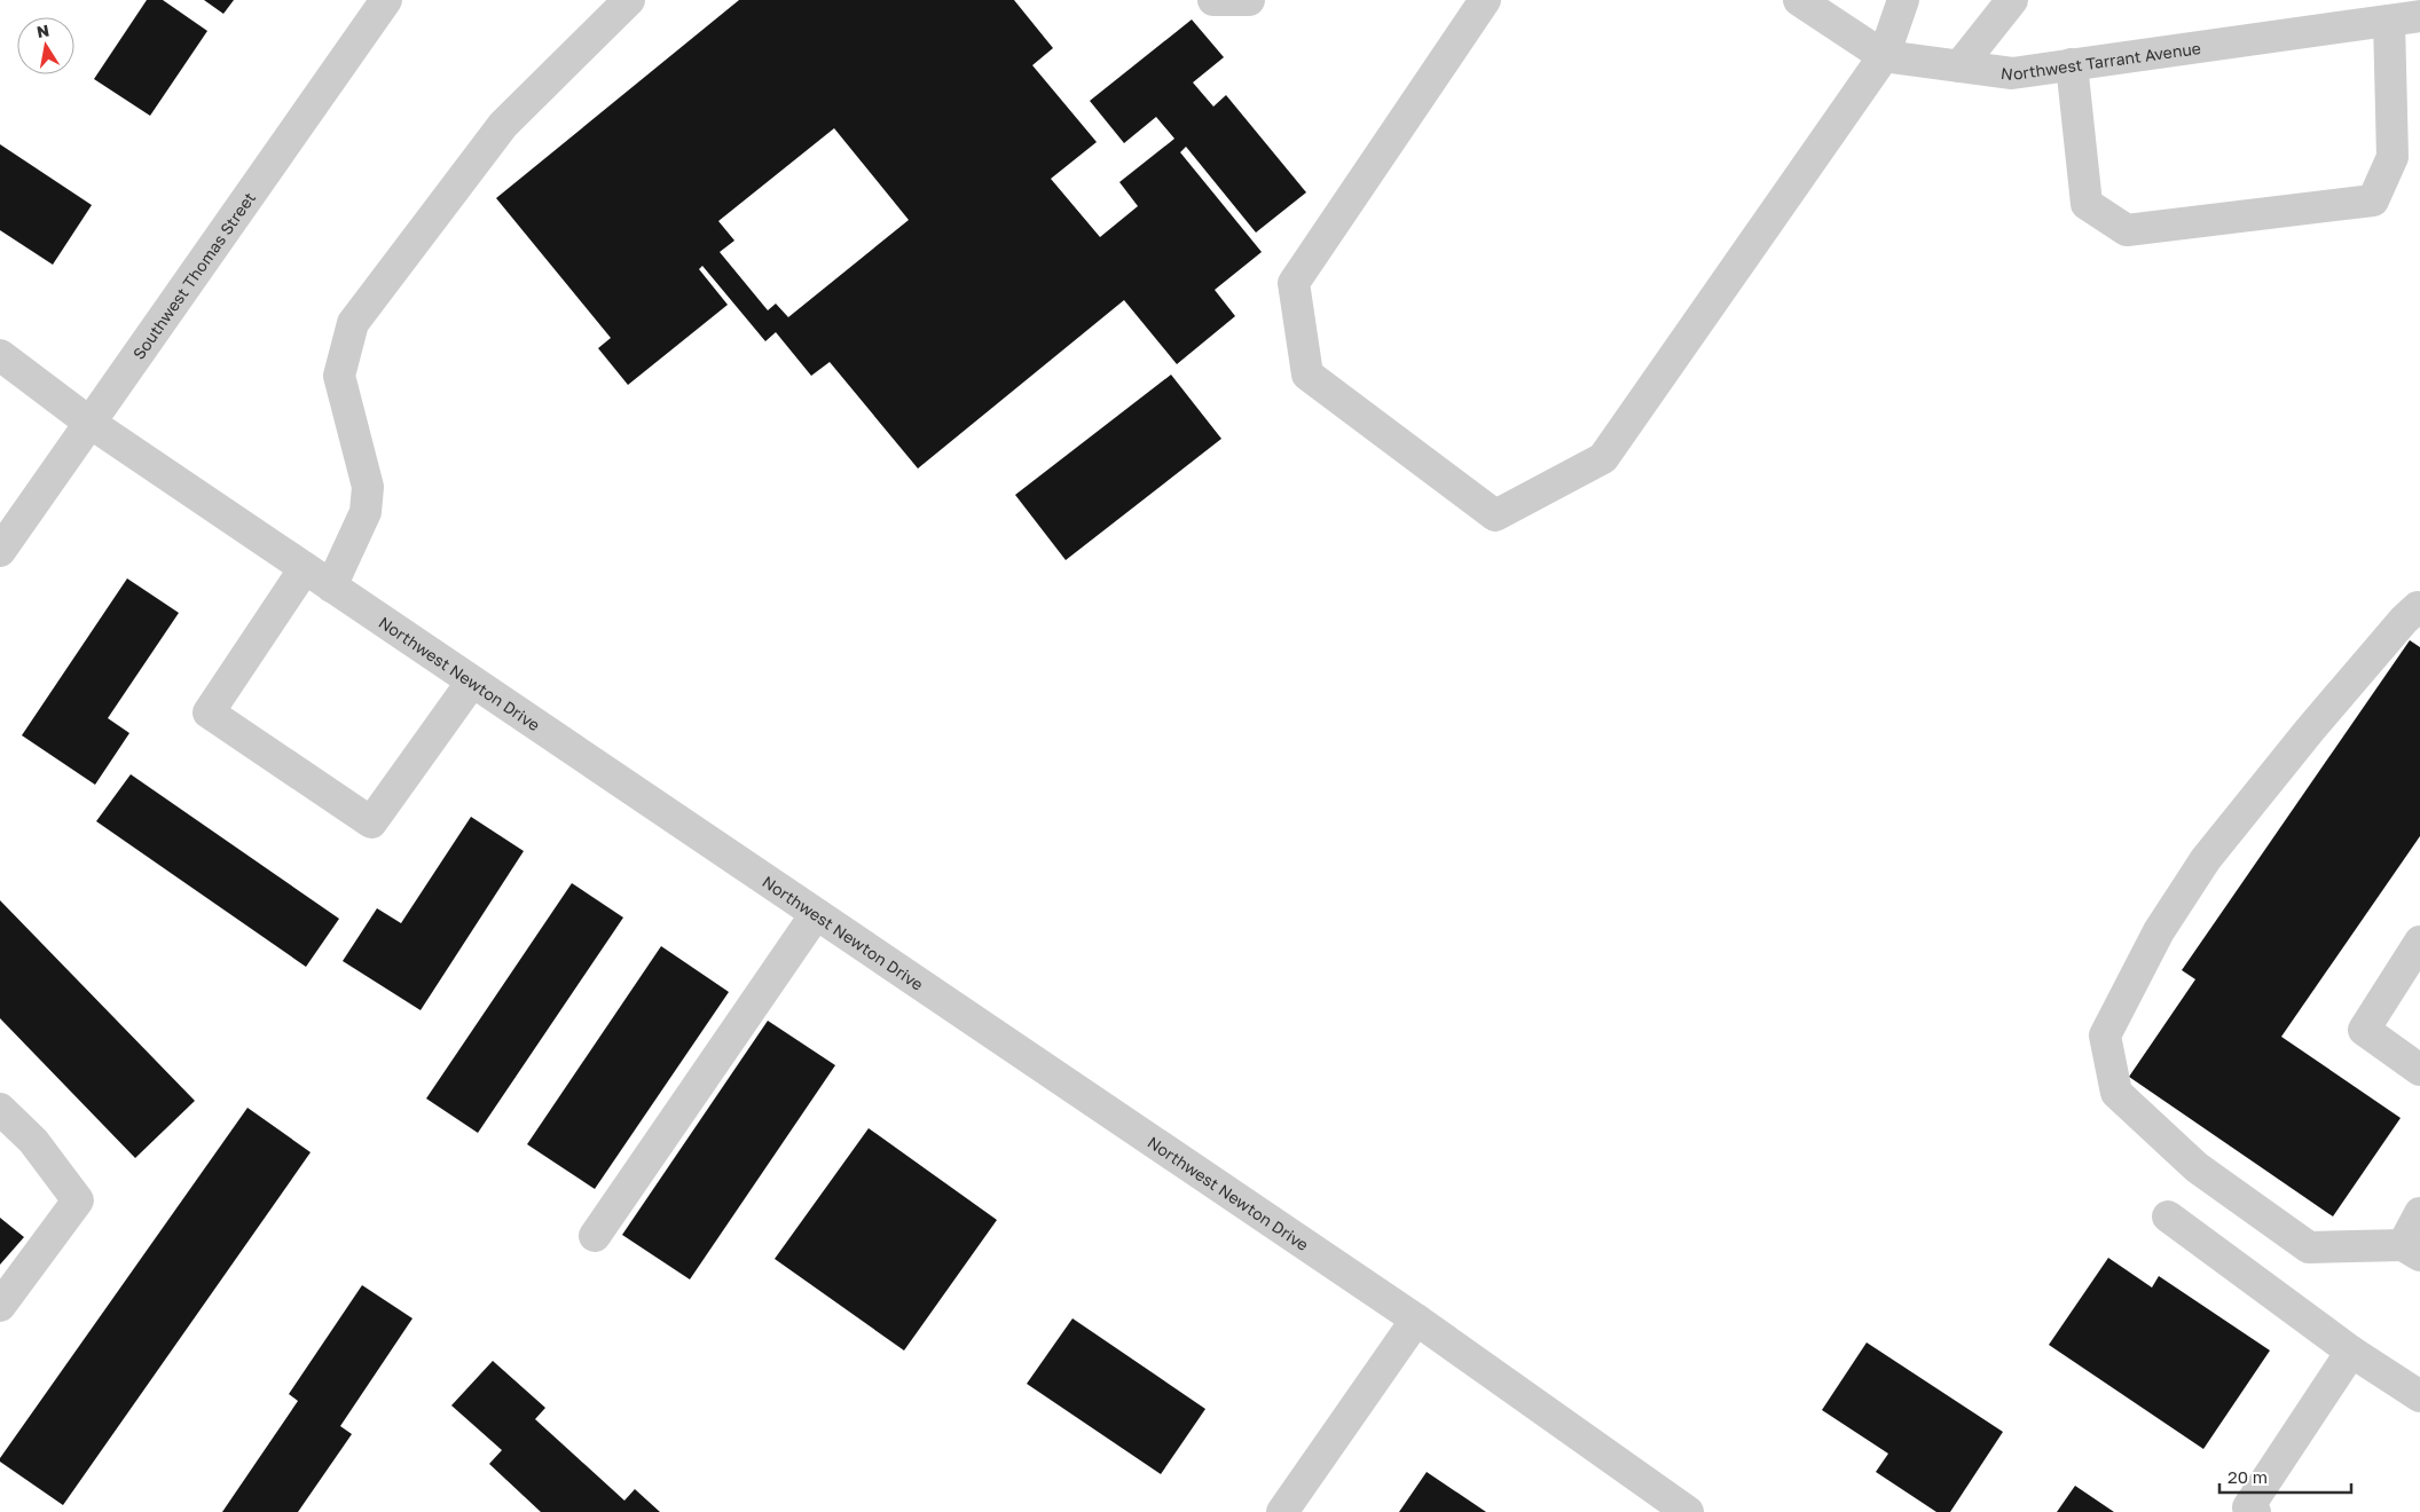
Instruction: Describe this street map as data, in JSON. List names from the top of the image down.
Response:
{
  "streets": {
    "street": ["Northwest Tarrant Avenue", "Southwest Thomas Street", "Northwest Newton Drive"]
  },
  "crossings": [
    ["Southwest Thomas Street", "Northwest Newton Drive"]
  ],
  "scale_bar": "20 m",
  "north": "top"
}
